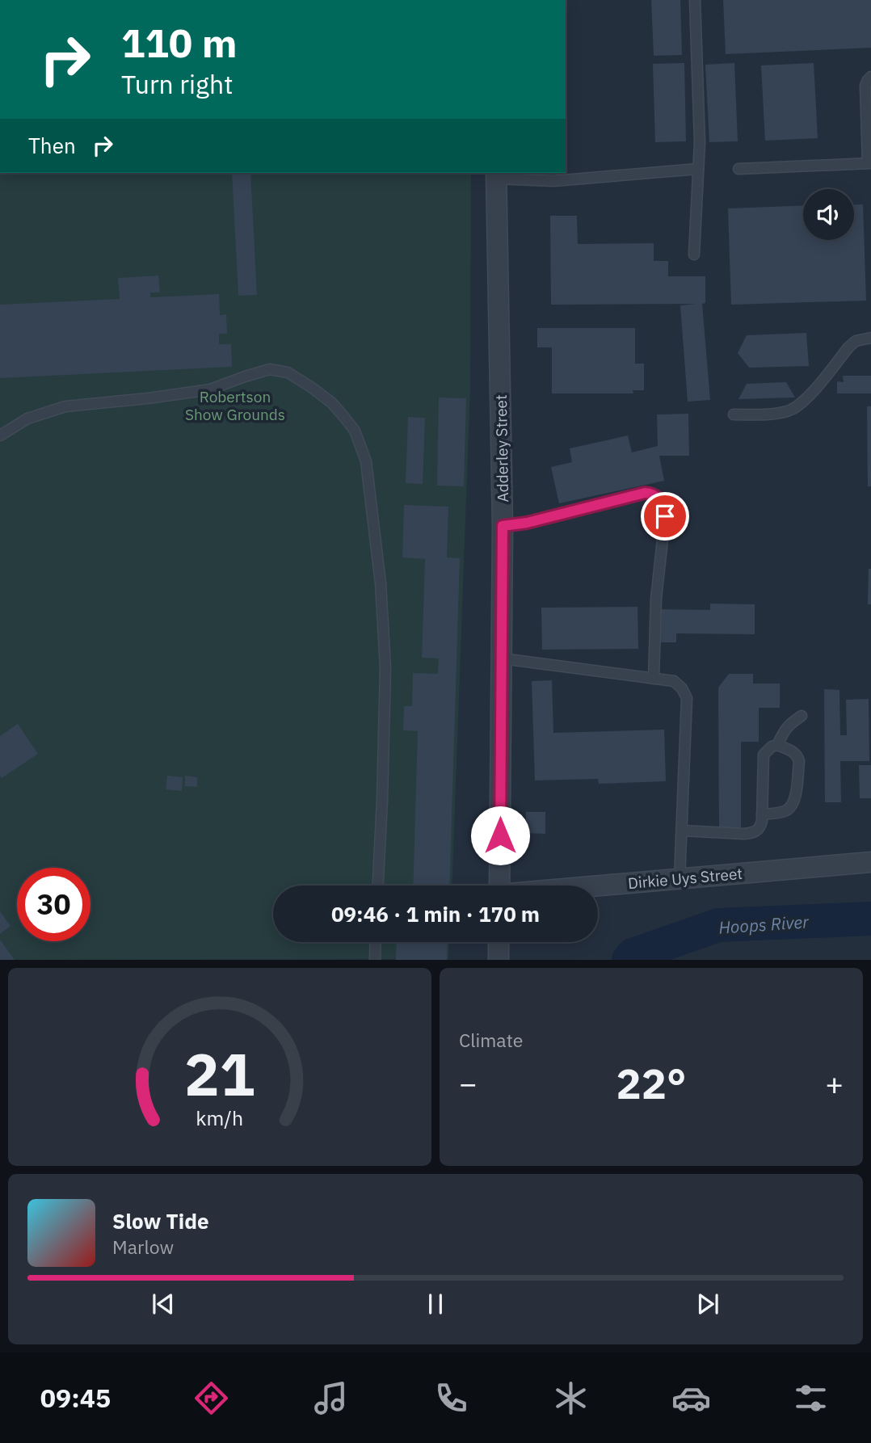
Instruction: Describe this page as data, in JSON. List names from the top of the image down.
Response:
{
  "streets": {
    "street": ["Adderley Street", "Dirkie Uys Street"]
  },
  "water": ["Hoops River"],
  "parks": ["Robertson Show Grounds"],
  "page": {
    "turn": ["110 m", "Turn right"],
    "then": "Then",
    "limit": "30",
    "trip": "09:46 · 1 min · 170 m",
    "tile": "Climate",
    "heat": ["−", "22°", "+"],
    "song": ["Slow Tide", "Marlow"],
    "tabs": "09:45",
    "gauge": ["21", "km/h"]
  }
}
